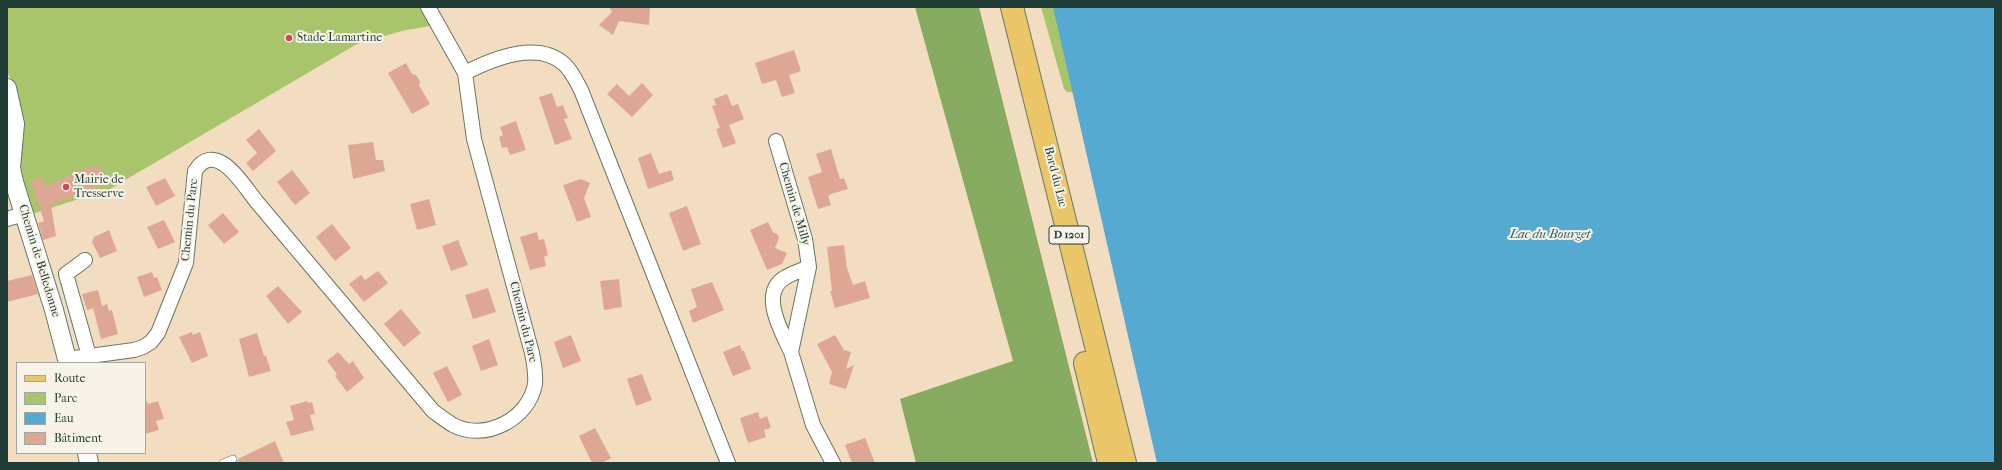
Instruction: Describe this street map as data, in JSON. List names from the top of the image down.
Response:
{
  "streets": {
    "main road": ["Bord du Lac", "D 1201"],
    "street": ["Chemin de Milly", "Chemin du Parc", "Chemin de Belledonne"]
  },
  "crossings": [
    ["Chemin du Parc", "Chemin de Belledonne"]
  ],
  "water": ["Lac du Bourget"],
  "places": ["Stade Lamartine", "Mairie de Tresserve"],
  "legend": [
    "Route",
    "Parc",
    "Eau",
    "Bâtiment"
  ]
}
